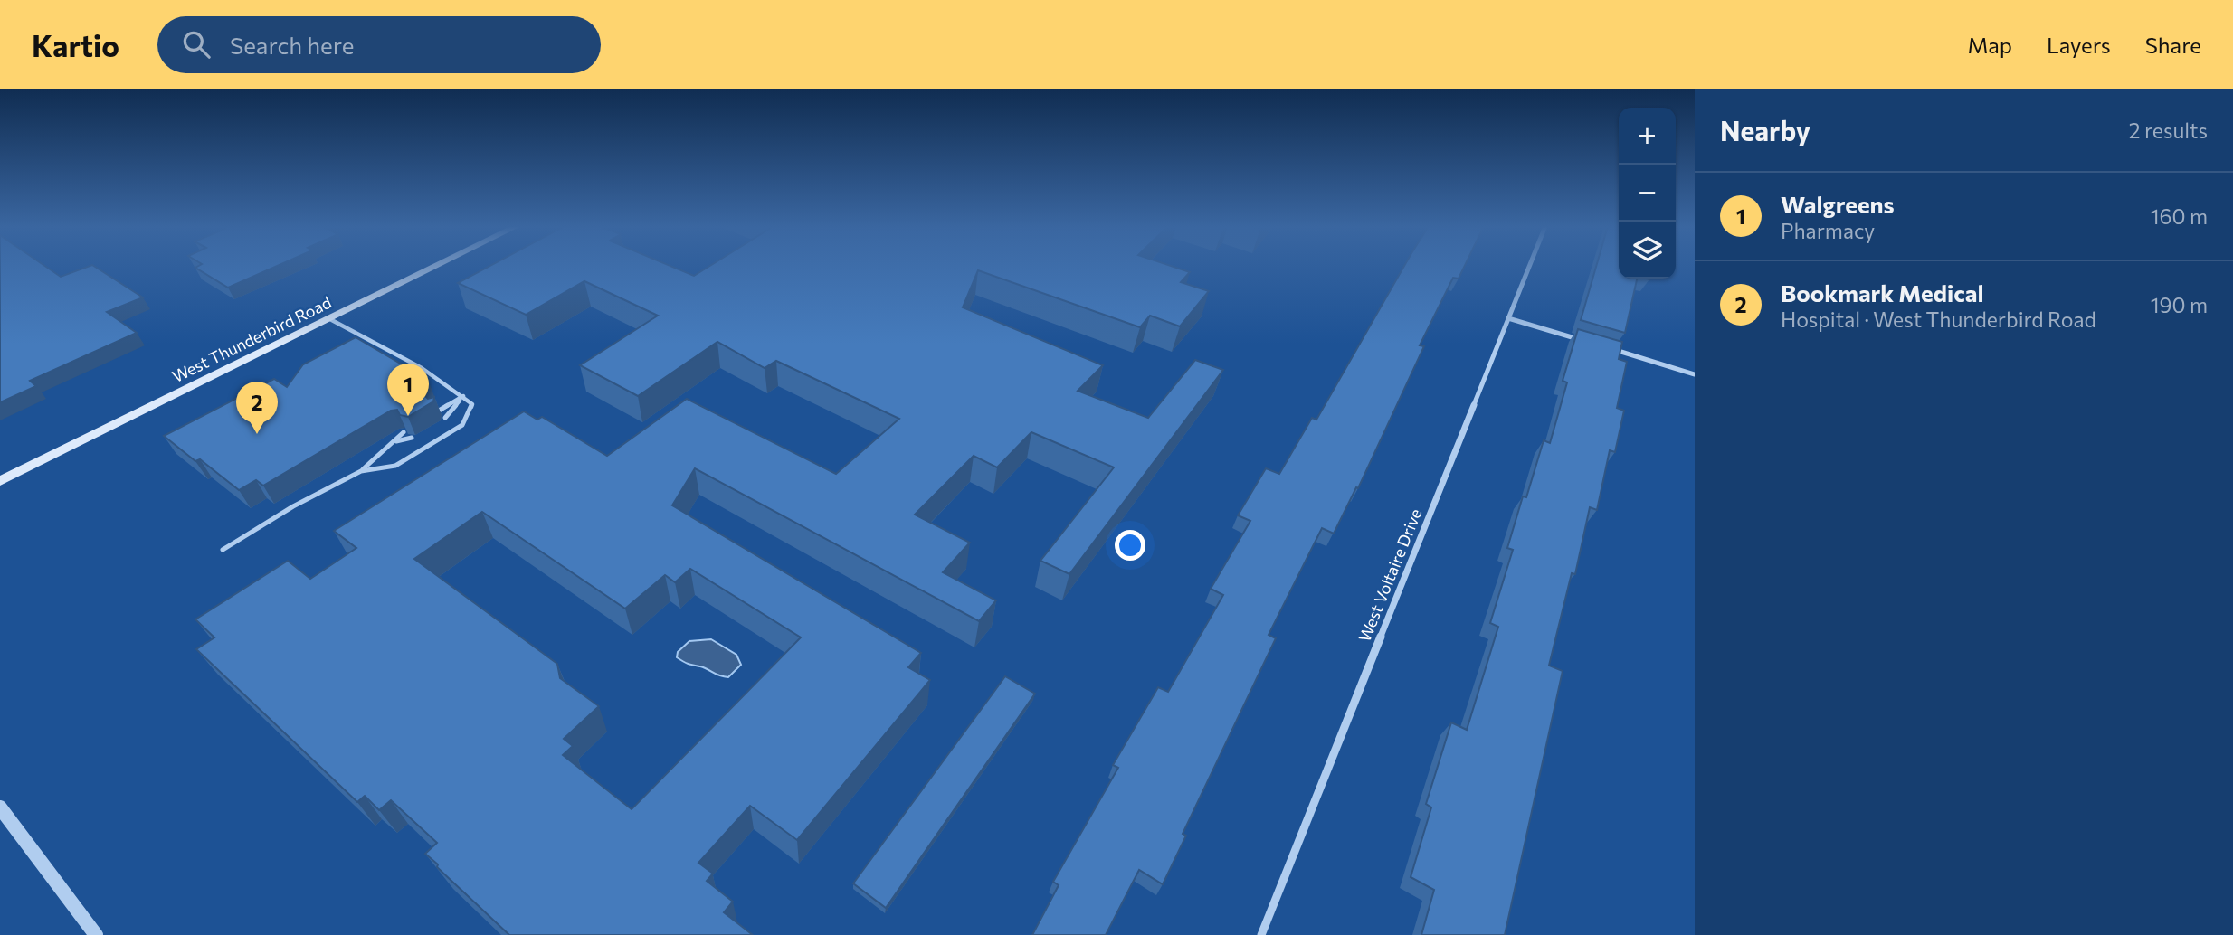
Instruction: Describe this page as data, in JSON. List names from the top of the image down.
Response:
{
  "streets": {
    "main road": ["West Thunderbird Road"],
    "street": ["West Voltaire Drive"]
  },
  "page": {
    "header": "Kartio",
    "search": "Search here",
    "nav": ["Map", "Layers", "Share"],
    "heading": ["Nearby", "2 results"],
    "map_buttons": ["+", "−"],
    "list": [
      {
        "mark": "1",
        "name": "Walgreens",
        "note": "Pharmacy",
        "value": "160 m"
      },
      {
        "mark": "2",
        "name": "Bookmark Medical",
        "note": "Hospital · West Thunderbird Road",
        "value": "190 m"
      }
    ],
    "pins": ["1", "2"]
  }
}
